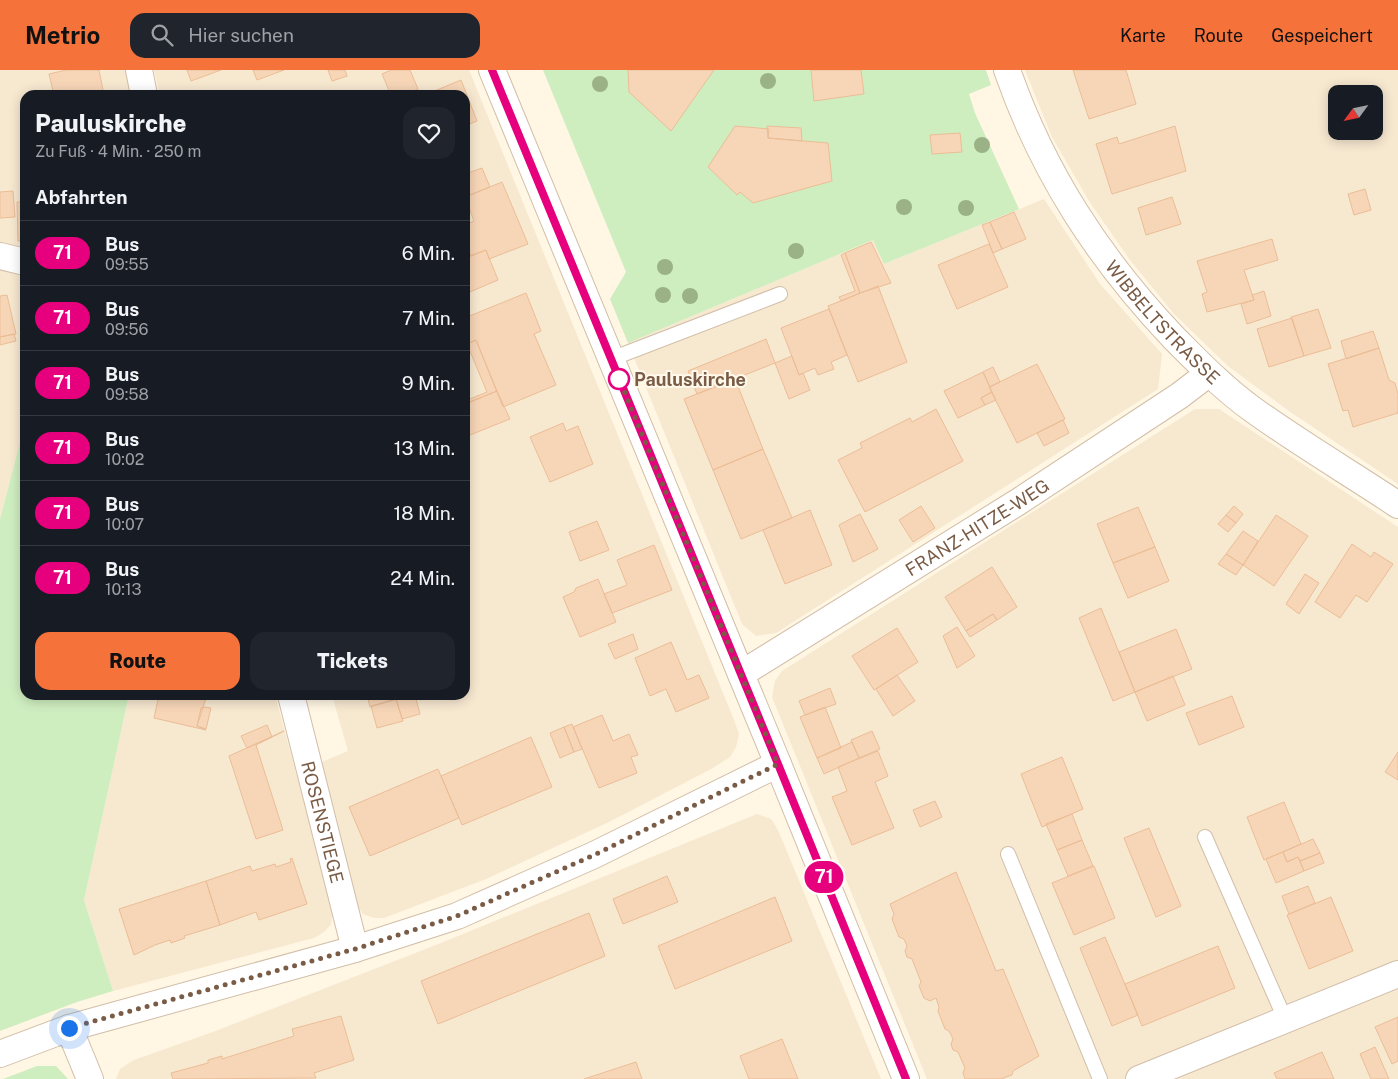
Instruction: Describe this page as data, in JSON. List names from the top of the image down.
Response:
{
  "streets": {
    "street": ["WIBBELTSTRASSE", "FRANZ-HITZE-WEG", "ROSENSTIEGE"]
  },
  "crossings": [
    ["WIBBELTSTRASSE", "FRANZ-HITZE-WEG"]
  ],
  "places": ["Pauluskirche"],
  "lines": ["bus line 71"],
  "north": "bottom left",
  "page": {
    "header": "Metrio",
    "search": "Hier suchen",
    "nav": ["Karte", "Route", "Gespeichert"],
    "on_map": "71",
    "heading": [
      ["Pauluskirche", "Zu Fuß · 4 Min. · 250 m"],
      "Abfahrten"
    ],
    "list": [
      {
        "mark": "71",
        "name": "Bus",
        "note": "09:55",
        "value": "6 Min."
      },
      {
        "mark": "71",
        "name": "Bus",
        "note": "09:56",
        "value": "7 Min."
      },
      {
        "mark": "71",
        "name": "Bus",
        "note": "09:58",
        "value": "9 Min."
      },
      {
        "mark": "71",
        "name": "Bus",
        "note": "10:02",
        "value": "13 Min."
      },
      {
        "mark": "71",
        "name": "Bus",
        "note": "10:07",
        "value": "18 Min."
      },
      {
        "mark": "71",
        "name": "Bus",
        "note": "10:13",
        "value": "24 Min."
      }
    ],
    "buttons": ["Route", "Tickets"]
  }
}
